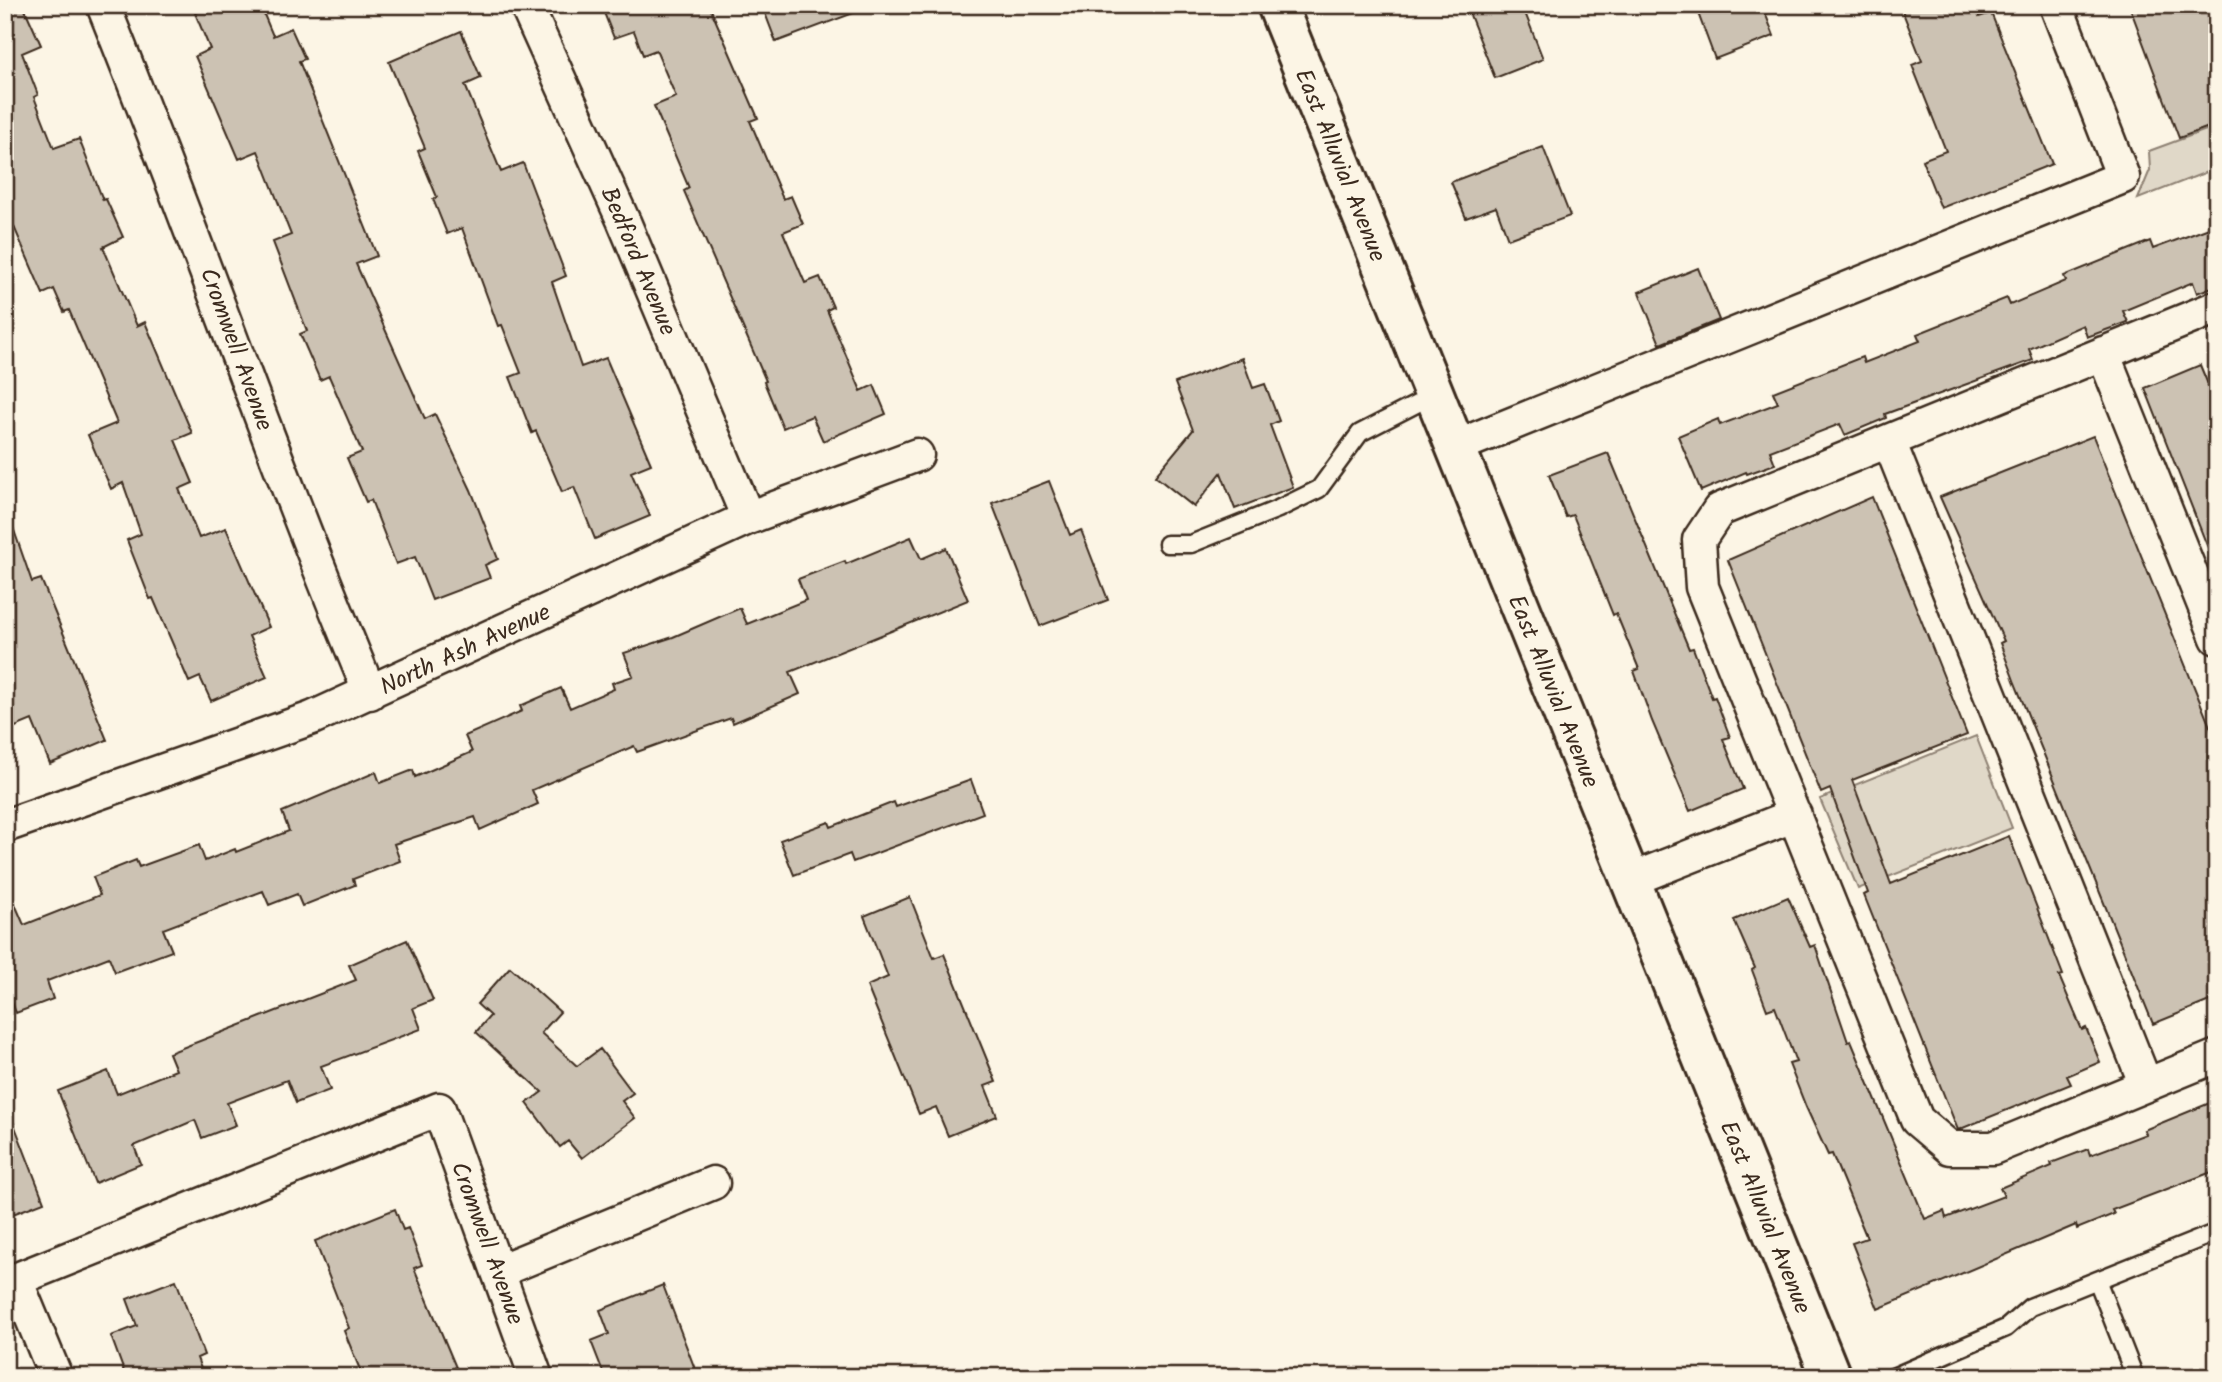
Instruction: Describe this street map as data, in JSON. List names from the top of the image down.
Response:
{
  "streets": {
    "street": [
      "East Alluvial Avenue",
      "Bedford Avenue",
      "Cromwell Avenue",
      "North Ash Avenue"
    ]
  },
  "crossings": [
    ["Bedford Avenue", "North Ash Avenue"],
    ["Cromwell Avenue", "North Ash Avenue"]
  ]
}
